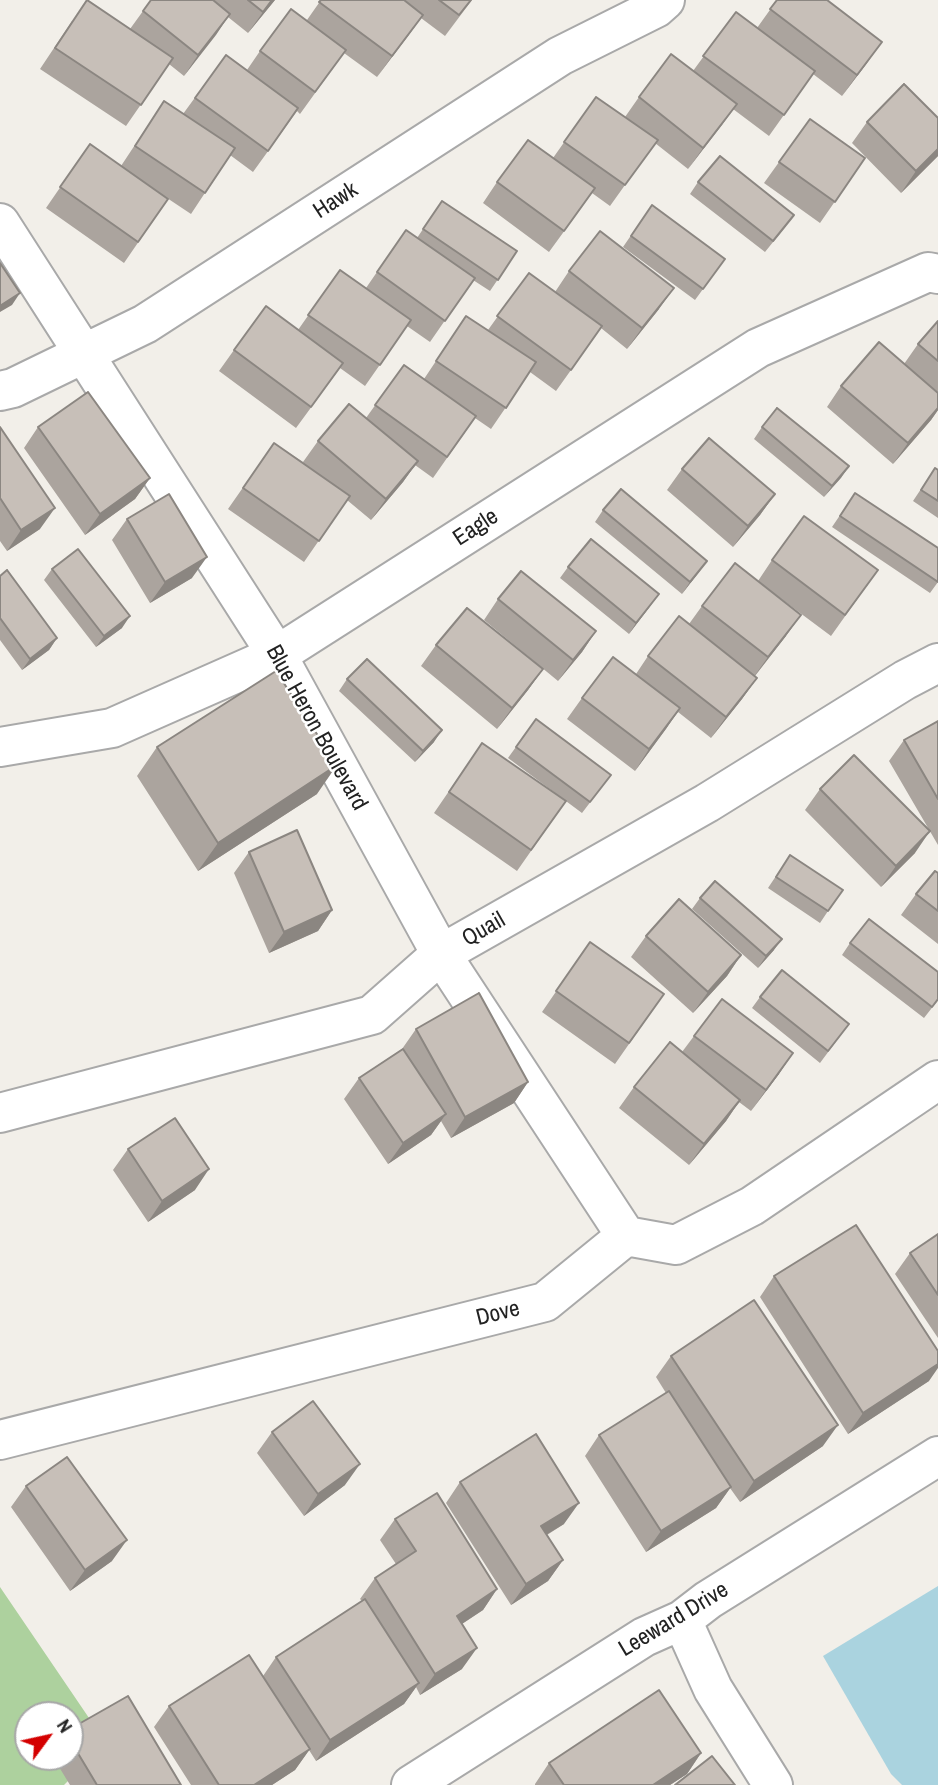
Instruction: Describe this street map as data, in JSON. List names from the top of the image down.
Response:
{
  "streets": {
    "street": [
      "Hawk",
      "Eagle",
      "Blue Heron Boulevard",
      "Quail",
      "Dove",
      "Leeward Drive"
    ]
  },
  "crossings": [
    ["Hawk", "Blue Heron Boulevard"],
    ["Eagle", "Blue Heron Boulevard"],
    ["Blue Heron Boulevard", "Quail"],
    ["Blue Heron Boulevard", "Dove"]
  ],
  "north": "top right"
}
